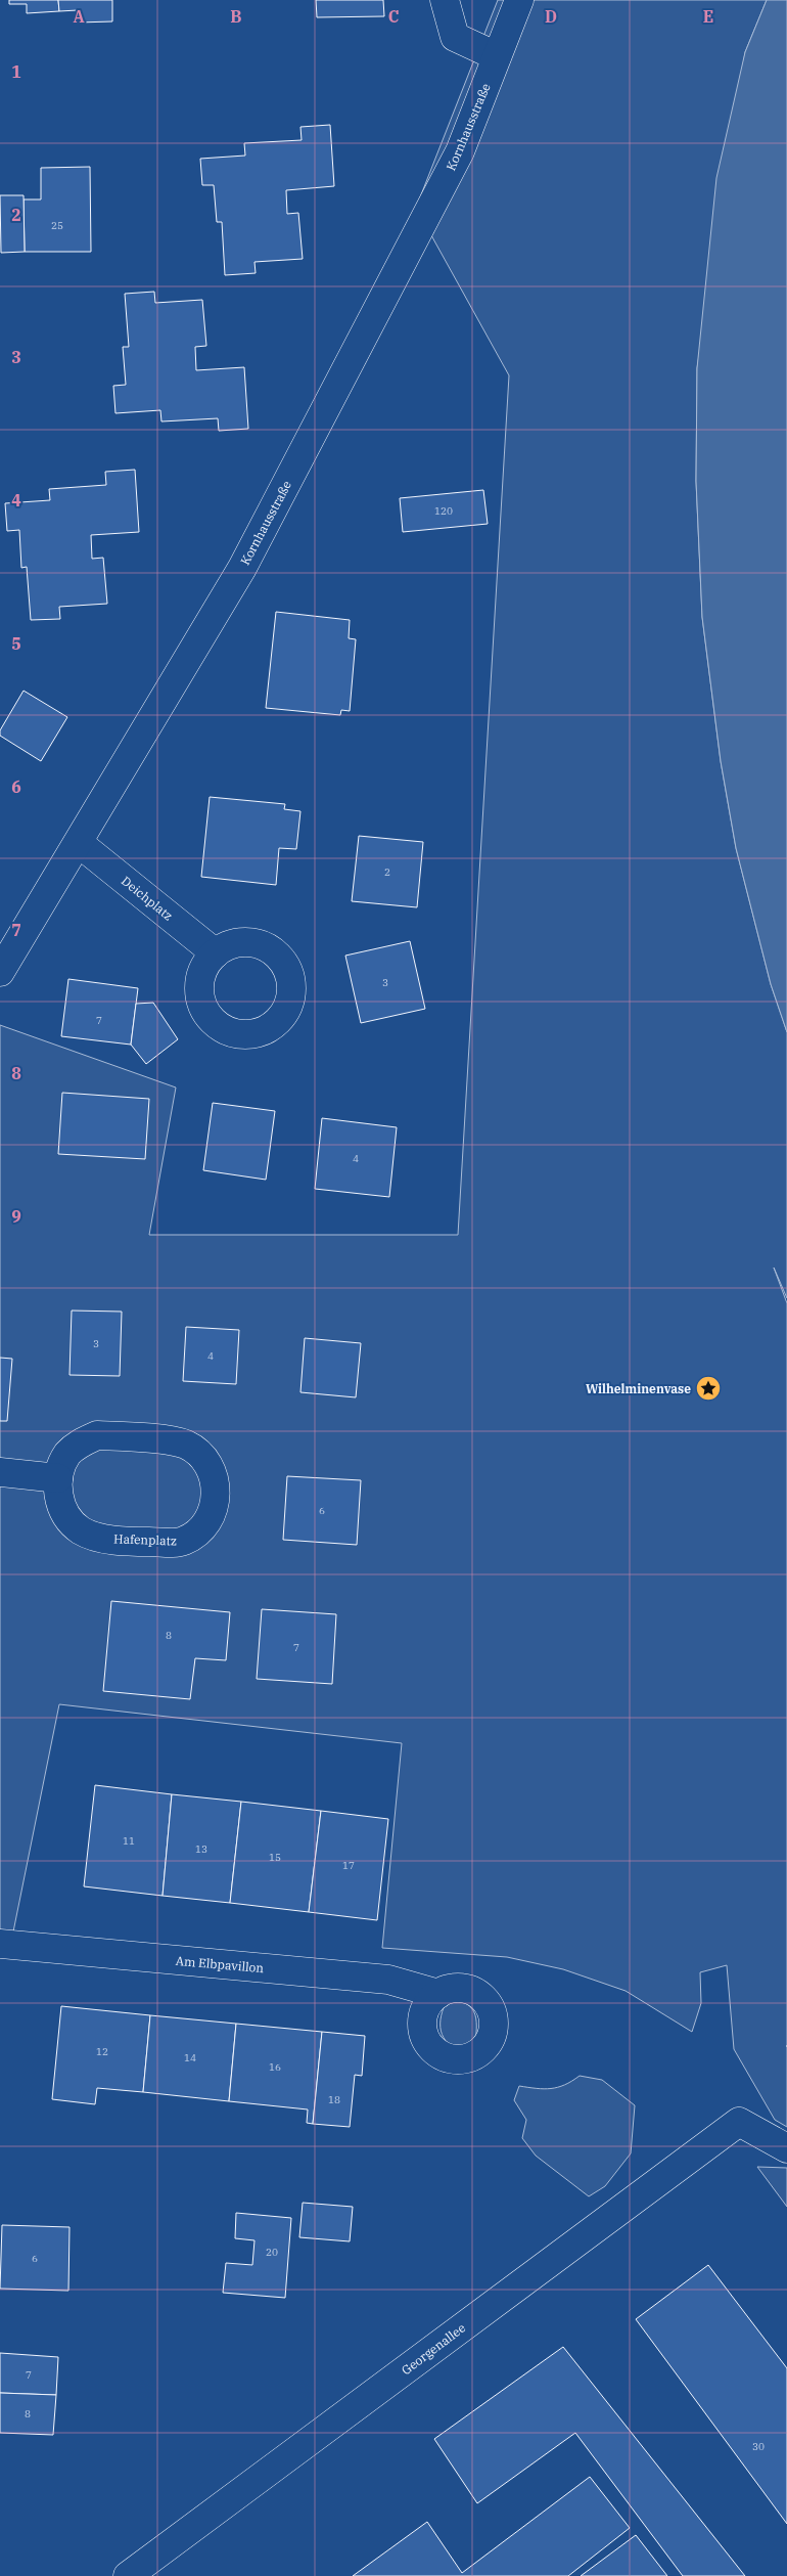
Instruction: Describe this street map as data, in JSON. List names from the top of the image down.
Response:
{
  "streets": {
    "street": [
      "Kornhausstraße",
      "Deichplatz",
      "Hafenplatz",
      "Am Elbpavillon",
      "Georgenallee"
    ]
  },
  "crossings": [
    ["Kornhausstraße", "Deichplatz"]
  ],
  "places": {
    "place": ["Wilhelminenvase"]
  },
  "house_numbers": [
    "25",
    "120",
    "2",
    "3",
    "7",
    "4",
    "3",
    "4",
    "6",
    "8",
    "7",
    "11",
    "13",
    "15",
    "17",
    "12",
    "14",
    "16",
    "18",
    "20",
    "6",
    "7",
    "8",
    "30"
  ],
  "grid": {
    "columns": [
      "A",
      "B",
      "C",
      "D",
      "E"
    ],
    "rows": [
      "1",
      "2",
      "3",
      "4",
      "5",
      "6",
      "7",
      "8",
      "9"
    ]
  }
}
